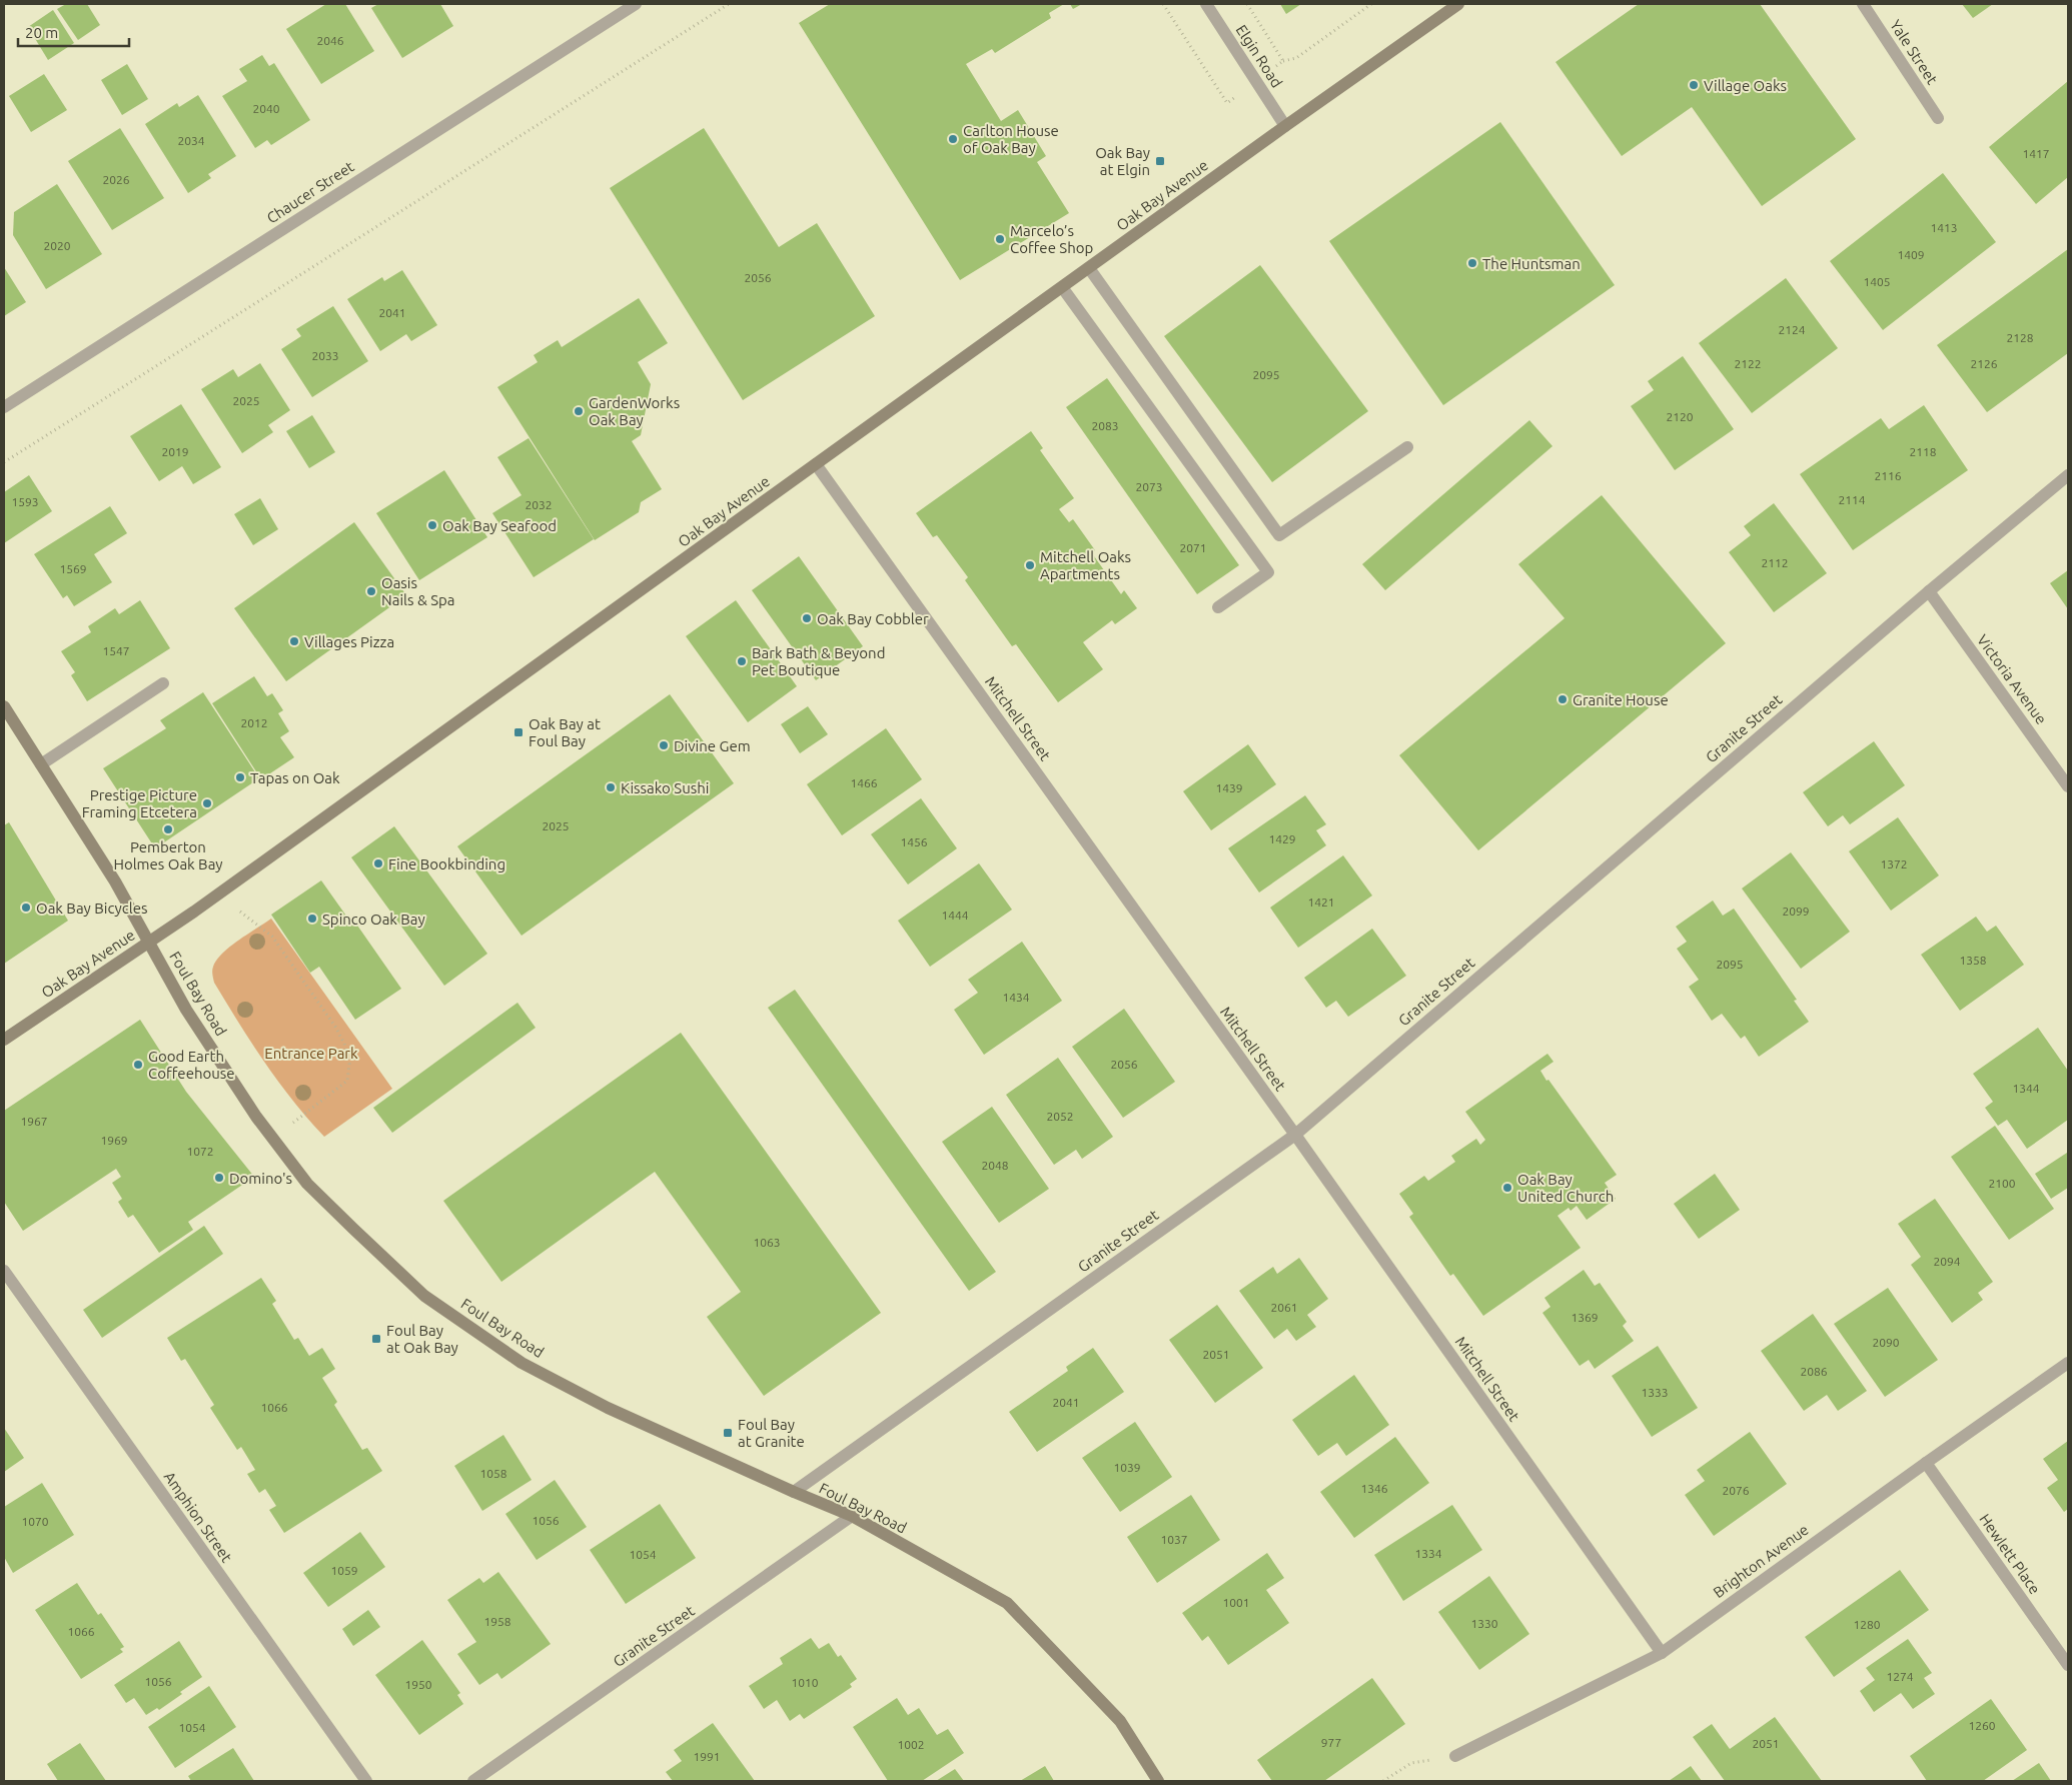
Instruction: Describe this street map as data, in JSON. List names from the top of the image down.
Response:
{
  "streets": {
    "main road": ["Oak Bay Avenue", "Foul Bay Road"],
    "street": [
      "Yale Street",
      "Elgin Road",
      "Chaucer Street",
      "Victoria Avenue",
      "Mitchell Street",
      "Granite Street",
      "Amphion Street",
      "Hewlett Place",
      "Brighton Avenue"
    ]
  },
  "crossings": [
    ["Elgin Road", "Oak Bay Avenue"],
    ["Oak Bay Avenue", "Mitchell Street"],
    ["Oak Bay Avenue", "Foul Bay Road"],
    ["Victoria Avenue", "Granite Street"],
    ["Mitchell Street", "Granite Street"],
    ["Mitchell Street", "Brighton Avenue"],
    ["Granite Street", "Foul Bay Road"],
    ["Hewlett Place", "Brighton Avenue"]
  ],
  "parks": ["Entrance Park"],
  "places": {
    "other": [
      "Village Oaks",
      "Carlton House of Oak Bay",
      "Marcelo’s Coffee Shop",
      "The Huntsman",
      "GardenWorks Oak Bay",
      "Oak Bay Seafood",
      "Mitchell Oaks Apartments",
      "Oasis Nails & Spa",
      "Oak Bay Cobbler",
      "Villages Pizza",
      "Bark Bath & Beyond Pet Boutique",
      "Granite House",
      "Divine Gem",
      "Tapas on Oak",
      "Kissako Sushi",
      "Prestige Picture Framing Etcetera",
      "Pemberton Holmes Oak Bay",
      "Fine Bookbinding",
      "Oak Bay Bicycles",
      "Spinco Oak Bay",
      "Good Earth Coffeehouse",
      "Domino's",
      "Oak Bay United Church"
    ],
    "transit": [
      "Oak Bay at Elgin",
      "Oak Bay at Foul Bay",
      "Foul Bay at Oak Bay",
      "Foul Bay at Granite"
    ]
  },
  "house_numbers": [
    "2046",
    "2040",
    "2034",
    "1417",
    "2026",
    "1413",
    "2020",
    "1409",
    "2056",
    "1405",
    "2041",
    "2124",
    "2128",
    "2033",
    "2122",
    "2126",
    "2095",
    "2025",
    "2120",
    "2083",
    "2019",
    "2118",
    "2116",
    "2073",
    "2114",
    "1593",
    "2032",
    "2071",
    "2112",
    "1569",
    "1547",
    "2012",
    "1466",
    "1439",
    "2025",
    "1429",
    "1456",
    "1372",
    "1421",
    "2099",
    "1444",
    "1358",
    "2095",
    "1434",
    "2056",
    "1344",
    "2052",
    "1967",
    "1969",
    "1072",
    "2048",
    "2100",
    "1063",
    "2094",
    "2061",
    "1369",
    "2090",
    "2051",
    "2086",
    "1333",
    "2041",
    "1066",
    "1039",
    "1058",
    "1346",
    "2076",
    "1056",
    "1070",
    "1037",
    "1334",
    "1054",
    "1059",
    "1001",
    "1958",
    "1330",
    "1280",
    "1066",
    "1274",
    "1056",
    "1010",
    "1950",
    "1260",
    "1054",
    "977",
    "2051",
    "1002",
    "1991"
  ],
  "scale_bar": "20 m"
}
